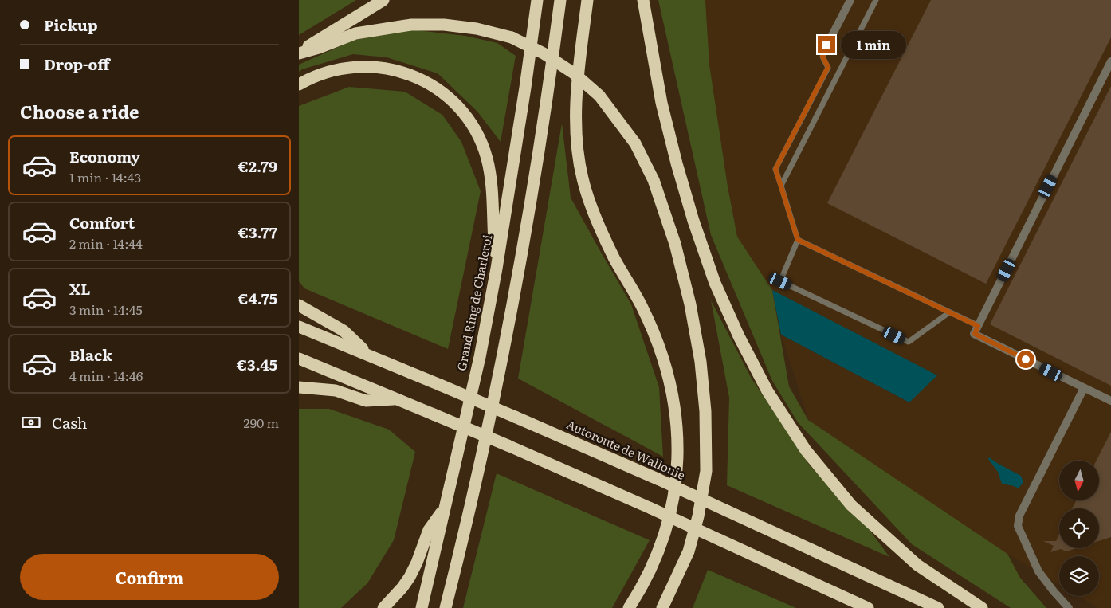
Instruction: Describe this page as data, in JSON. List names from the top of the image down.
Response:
{
  "streets": {
    "highway": ["Grand Ring de Charleroi", "Autoroute de Wallonie"]
  },
  "north": "bottom",
  "page": {
    "banner": ["Pickup", "Drop-off"],
    "bubble": "1 min",
    "heading": "Choose a ride",
    "list": [
      {
        "name": "Economy",
        "note": "1 min · 14:43",
        "value": "€2.79"
      },
      {
        "name": "Comfort",
        "note": "2 min · 14:44",
        "value": "€3.77"
      },
      {
        "name": "XL",
        "note": "3 min · 14:45",
        "value": "€4.75"
      },
      {
        "name": "Black",
        "note": "4 min · 14:46",
        "value": "€3.45"
      }
    ],
    "pay": ["Cash", "290 m"],
    "buttons": "Confirm"
  }
}
